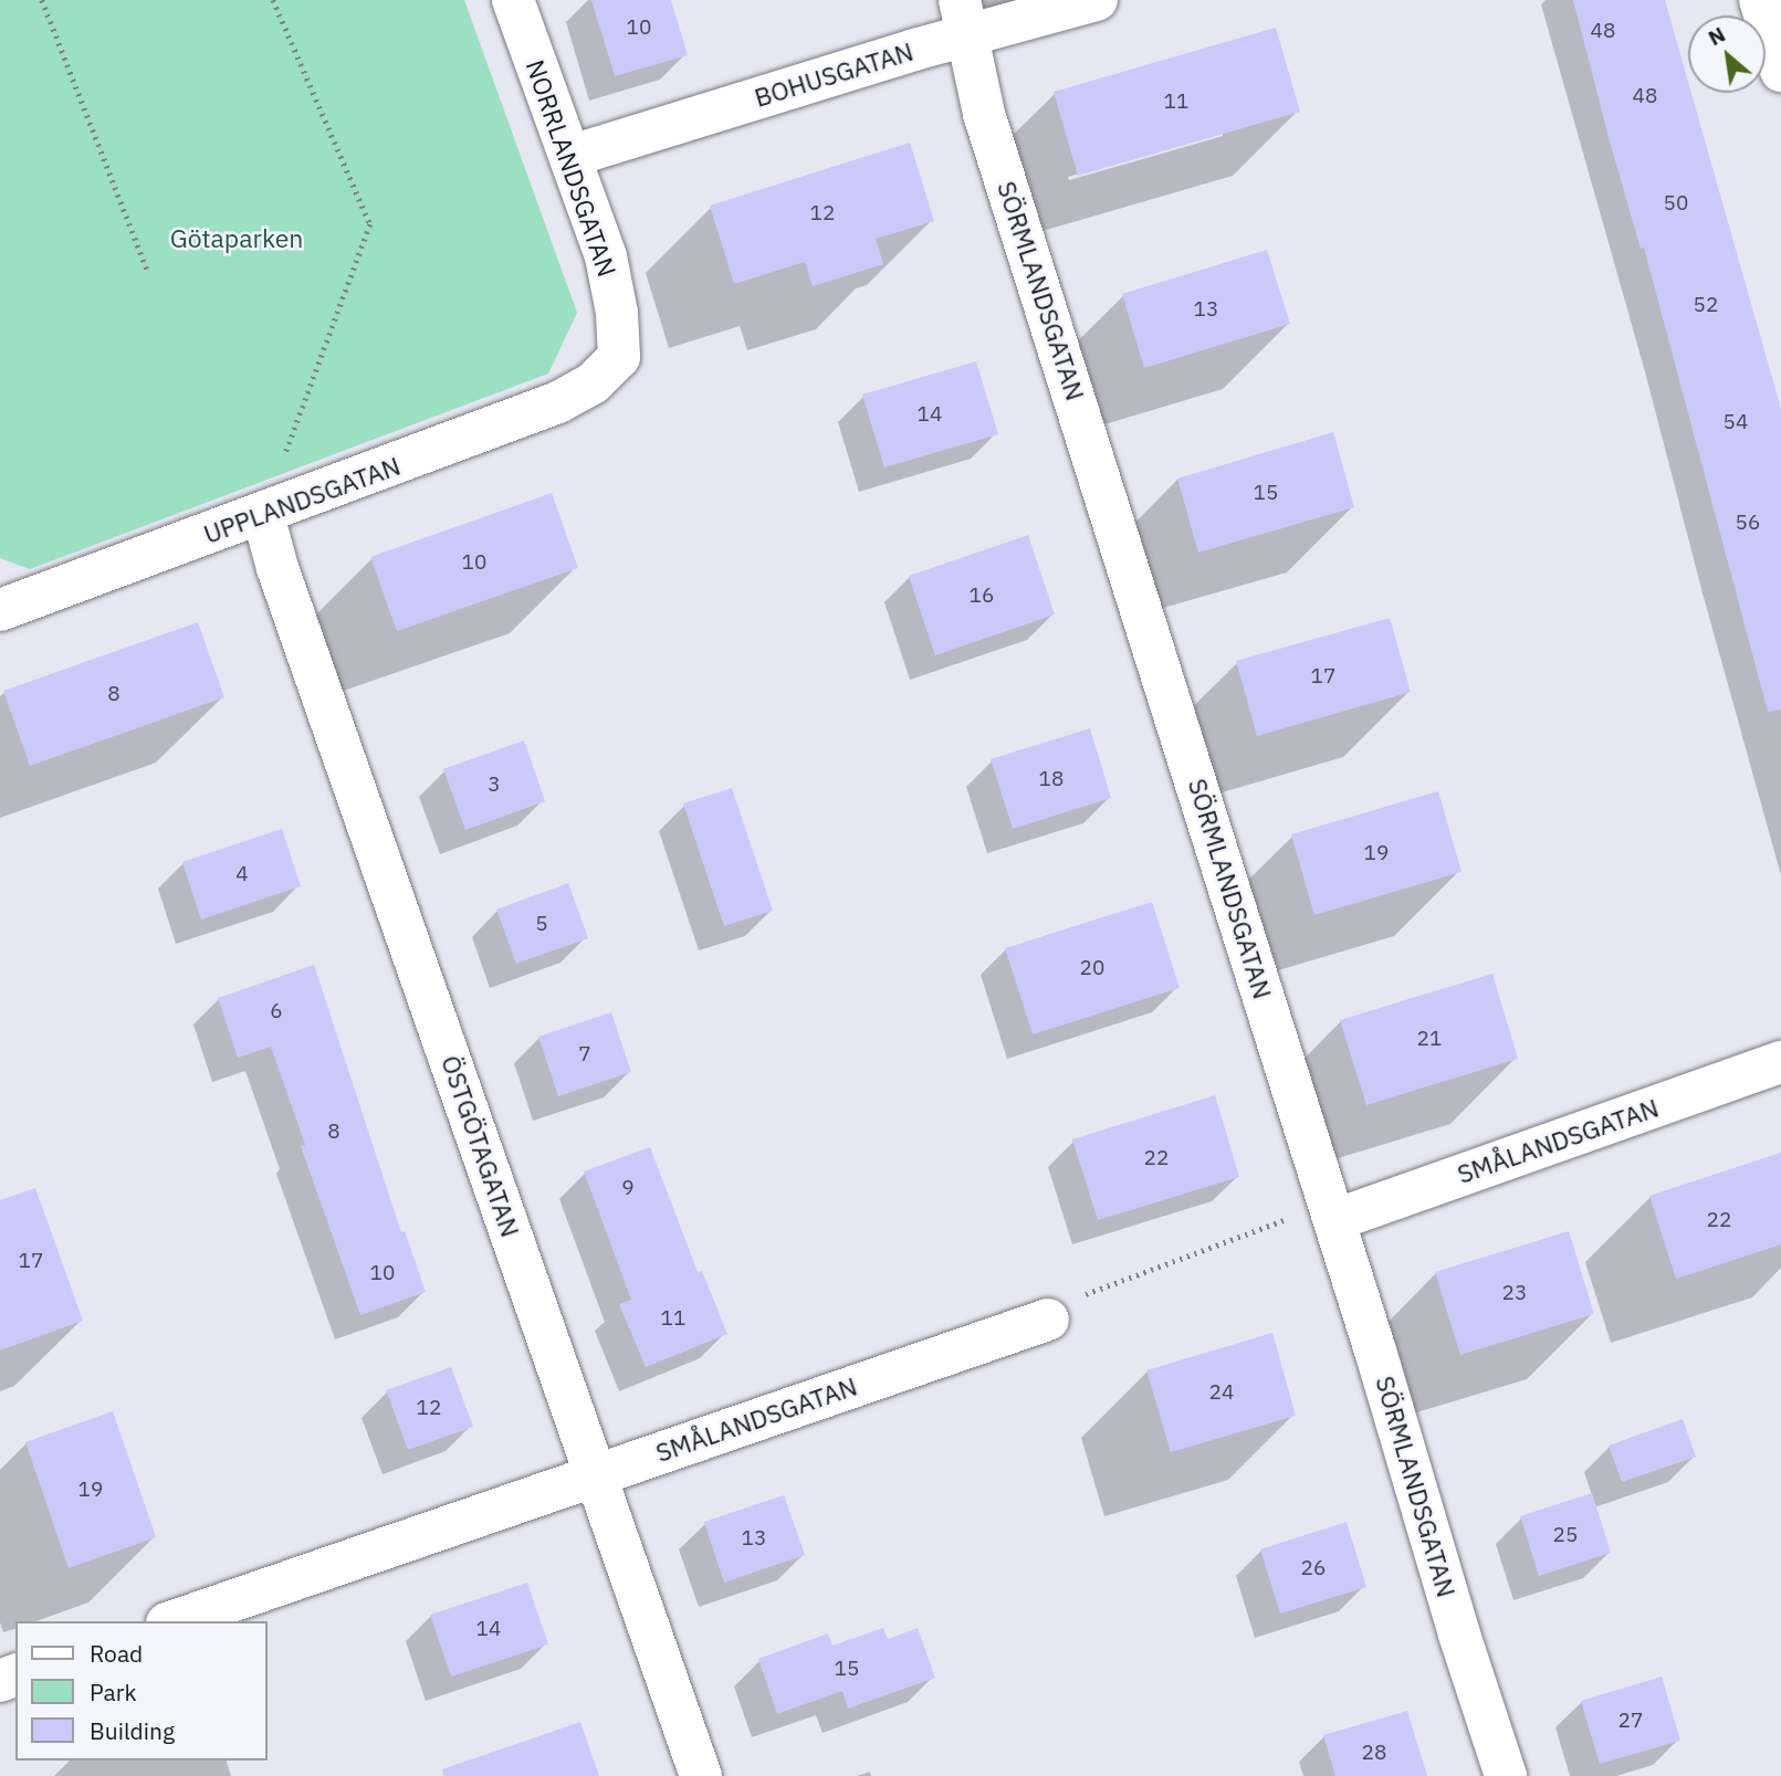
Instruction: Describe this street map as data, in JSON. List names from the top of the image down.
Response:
{
  "streets": {
    "street": [
      "BOHUSGATAN",
      "NORRLANDSGATAN",
      "SÖRMLANDSGATAN",
      "UPPLANDSGATAN",
      "SMÅLANDSGATAN",
      "ÖSTGÖTAGATAN"
    ]
  },
  "crossings": [
    ["BOHUSGATAN", "NORRLANDSGATAN"],
    ["BOHUSGATAN", "SÖRMLANDSGATAN"],
    ["NORRLANDSGATAN", "UPPLANDSGATAN"],
    ["SÖRMLANDSGATAN", "SMÅLANDSGATAN"],
    ["UPPLANDSGATAN", "ÖSTGÖTAGATAN"],
    ["SMÅLANDSGATAN", "ÖSTGÖTAGATAN"]
  ],
  "parks": ["Götaparken"],
  "house_numbers": [
    "10",
    "48",
    "48",
    "11",
    "50",
    "12",
    "52",
    "13",
    "14",
    "54",
    "15",
    "56",
    "10",
    "16",
    "17",
    "8",
    "18",
    "3",
    "19",
    "4",
    "5",
    "20",
    "6",
    "21",
    "7",
    "8",
    "22",
    "9",
    "22",
    "17",
    "10",
    "23",
    "11",
    "24",
    "12",
    "19",
    "25",
    "13",
    "26",
    "14",
    "15",
    "27",
    "28"
  ],
  "legend": ["Road", "Park", "Building"],
  "north": "top left"
}
